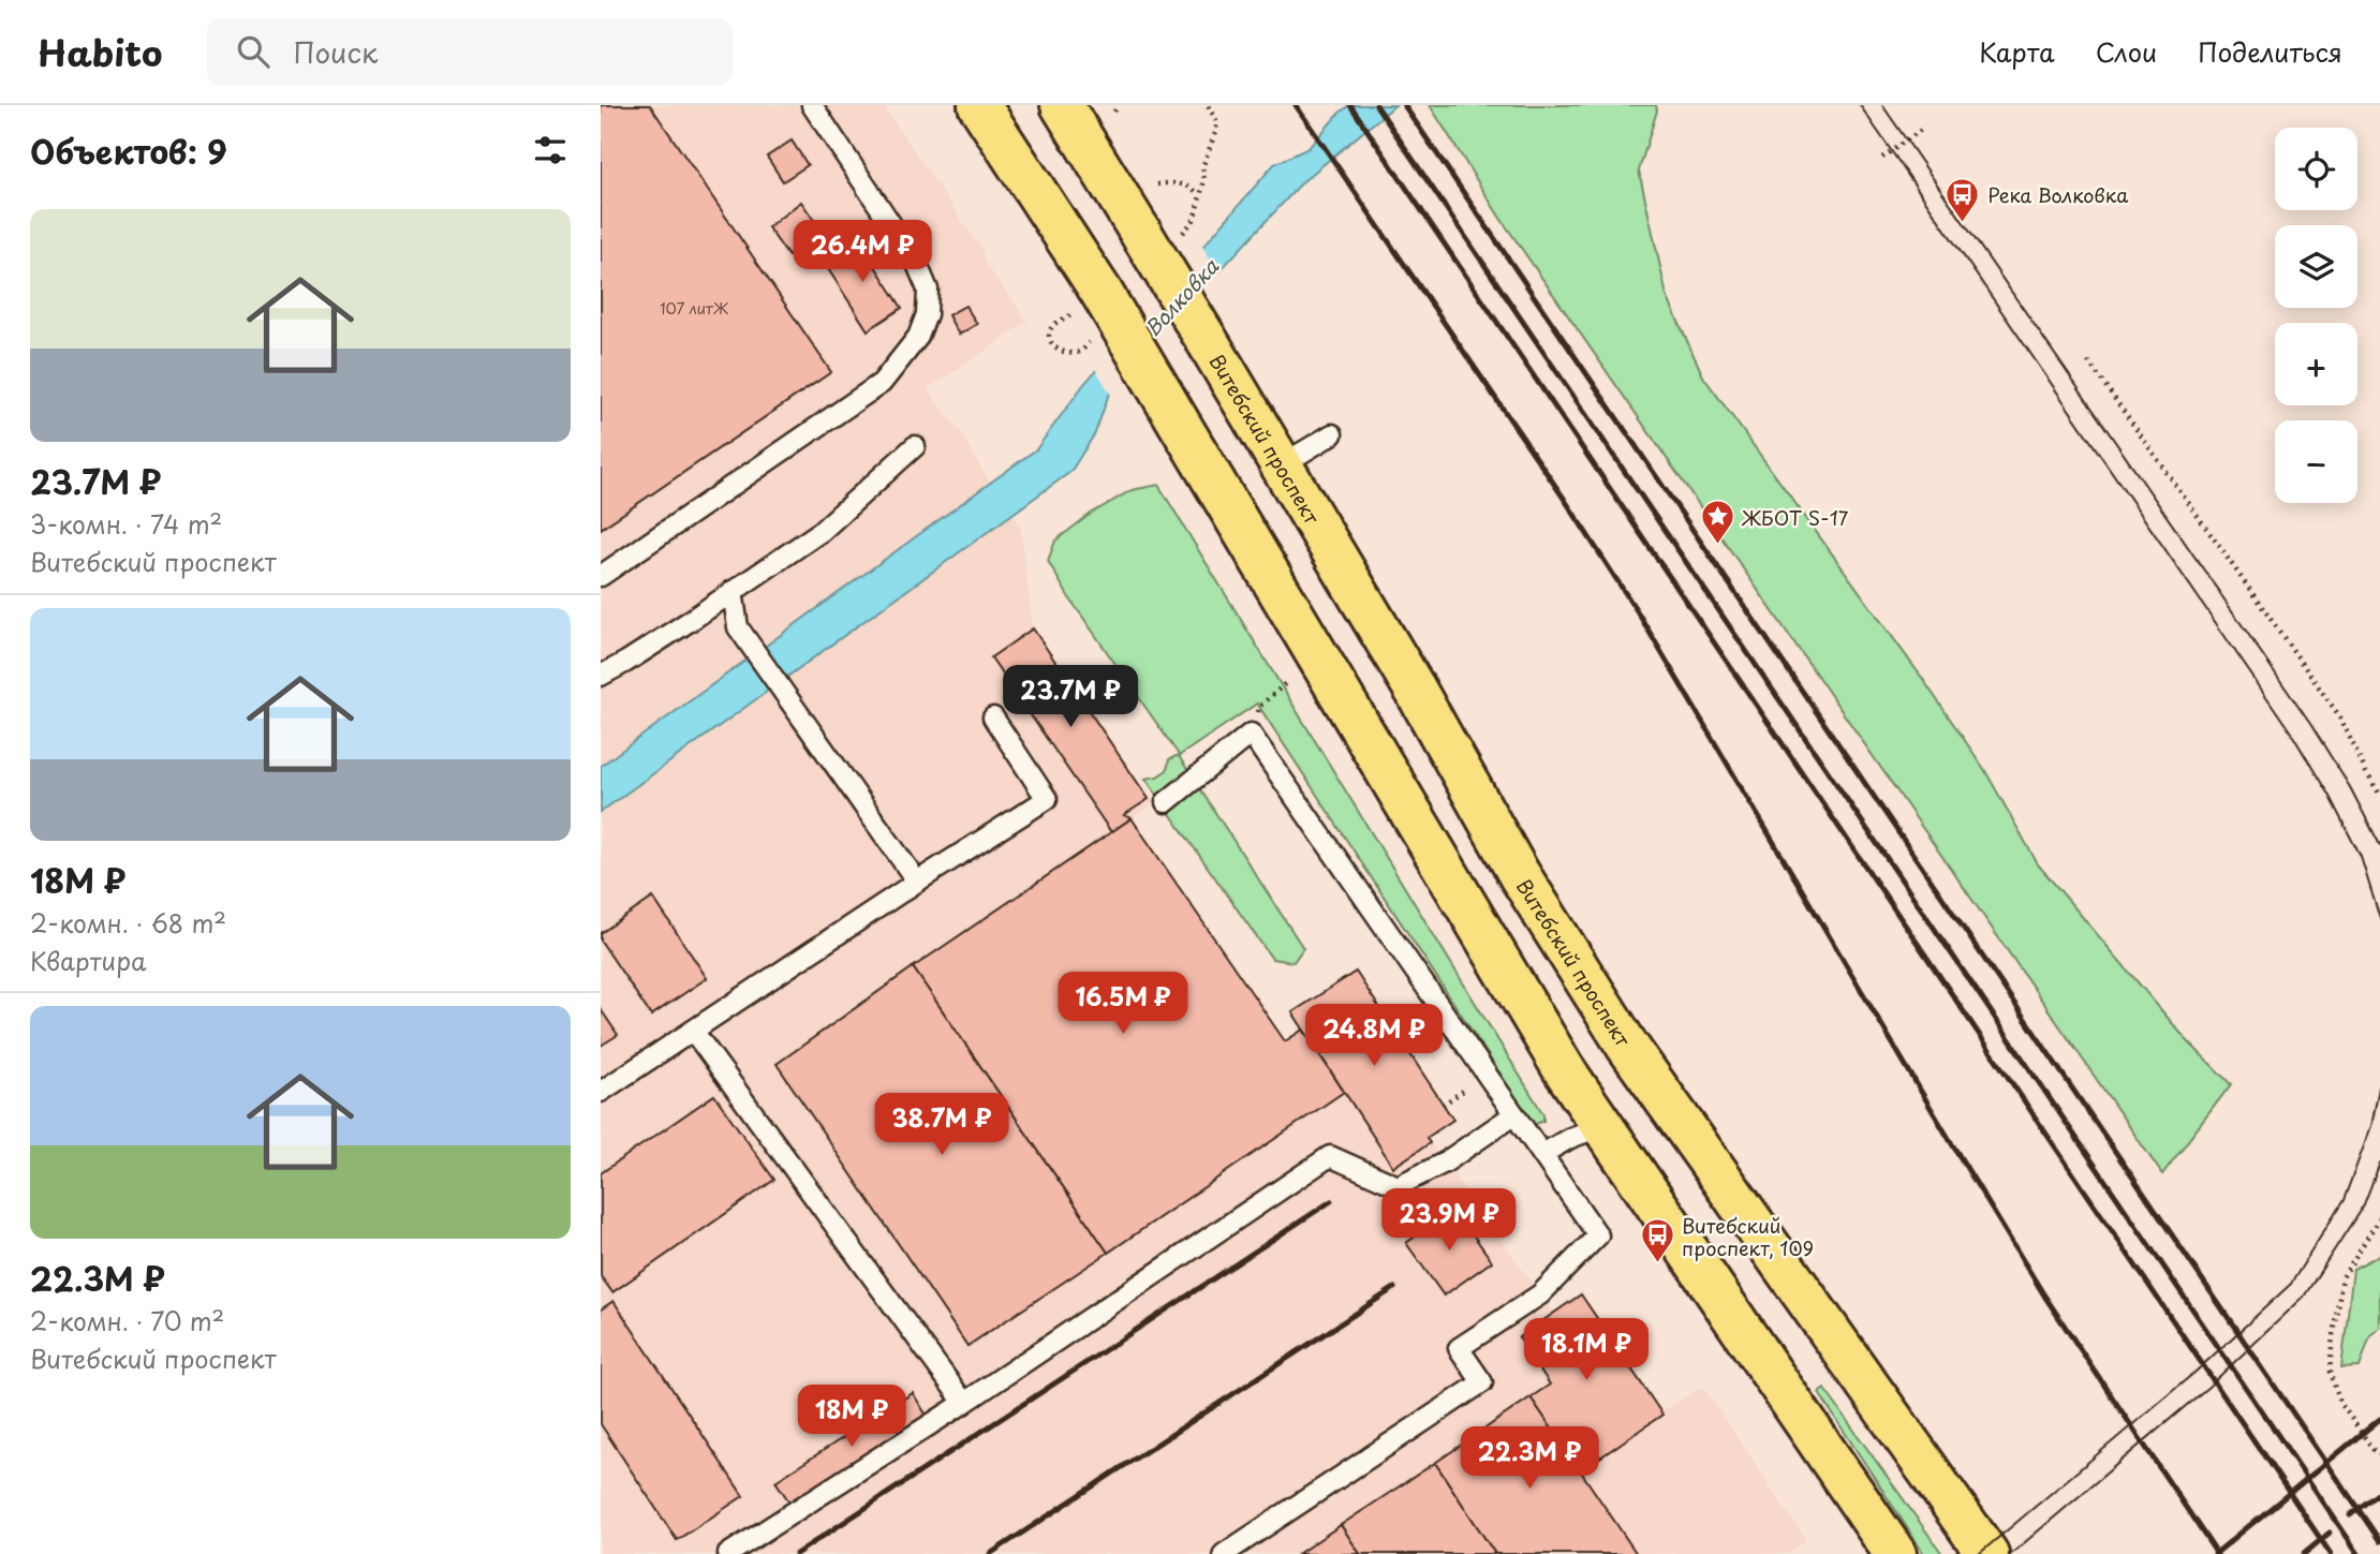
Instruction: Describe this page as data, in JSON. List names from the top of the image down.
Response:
{
  "streets": {
    "main road": ["Витебский проспект"]
  },
  "water": ["Волковка"],
  "places": {
    "bus stop": ["Река Волковка", "Витебский проспект, 109"],
    "place": ["ЖБОТ S-17"]
  },
  "house_numbers": ["107 литЖ"],
  "page": {
    "header": "Habito",
    "search": "Поиск",
    "nav": ["Карта", "Слои", "Поделиться"],
    "heading": "Объектов: 9",
    "map_buttons": ["+", "−"],
    "list": [
      {
        "name": "23.7M ₽",
        "note": "3-комн. · 74 m² · Витебский проспект"
      },
      {
        "name": "18M ₽",
        "note": "2-комн. · 68 m² · Квартира"
      },
      {
        "name": "22.3M ₽",
        "note": "2-комн. · 70 m² · Витебский проспект"
      }
    ],
    "price": [
      "26.4M ₽",
      "23.7M ₽",
      "16.5M ₽",
      "24.8M ₽",
      "38.7M ₽",
      "23.9M ₽",
      "18.1M ₽",
      "18M ₽",
      "22.3M ₽"
    ]
  }
}
